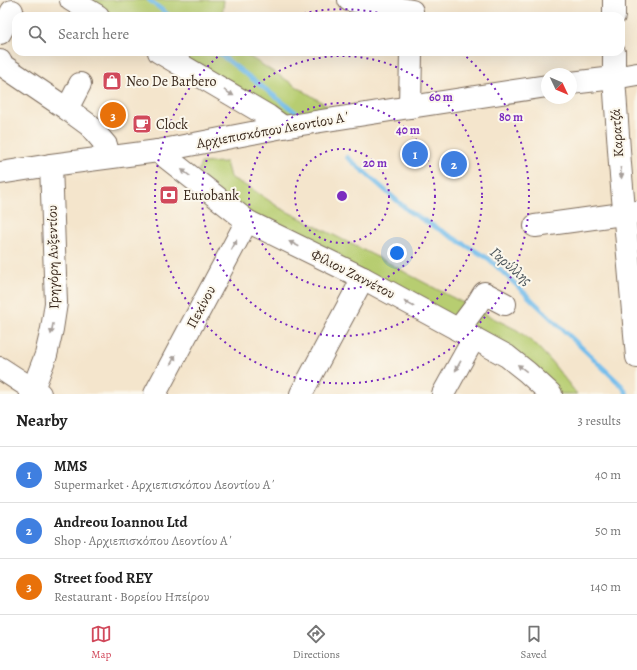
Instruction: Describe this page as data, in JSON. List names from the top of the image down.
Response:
{
  "streets": {
    "street": [
      "Αρχιεπισκόπου Λεοντίου Α΄",
      "Καρατζά",
      "Γρηγόρη Αυξεντίου",
      "Φίλιου Ζαννέτου",
      "Πεκίνου"
    ]
  },
  "crossings": [
    ["Αρχιεπισκόπου Λεοντίου Α΄", "Γρηγόρη Αυξεντίου"],
    ["Αρχιεπισκόπου Λεοντίου Α΄", "Φίλιου Ζαννέτου"],
    ["Φίλιου Ζαννέτου", "Πεκίνου"]
  ],
  "one_way": ["Καρατζά", "Γρηγόρη Αυξεντίου", "Φίλιου Ζαννέτου"],
  "water": ["Γαρύλλης"],
  "places": {
    "shop": ["Neo De Barbero"],
    "cafe": ["Clock"],
    "bank": ["Eurobank"]
  },
  "north": "bottom right",
  "page": {
    "search": "Search here",
    "pins": ["3", "1", "2"],
    "heading": ["Nearby", "3 results"],
    "list": [
      {
        "mark": "1",
        "name": "MMS",
        "note": "Supermarket · Αρχιεπισκόπου Λεοντίου Α΄",
        "value": "40 m"
      },
      {
        "mark": "2",
        "name": "Andreou Ioannou Ltd",
        "note": "Shop · Αρχιεπισκόπου Λεοντίου Α΄",
        "value": "50 m"
      },
      {
        "mark": "3",
        "name": "Street food REY",
        "note": "Restaurant · Βορείου Ηπείρου",
        "value": "140 m"
      }
    ],
    "nav": ["Map", "Directions", "Saved"]
  },
  "rings": [
    "60 m",
    "80 m",
    "40 m",
    "20 m"
  ]
}
